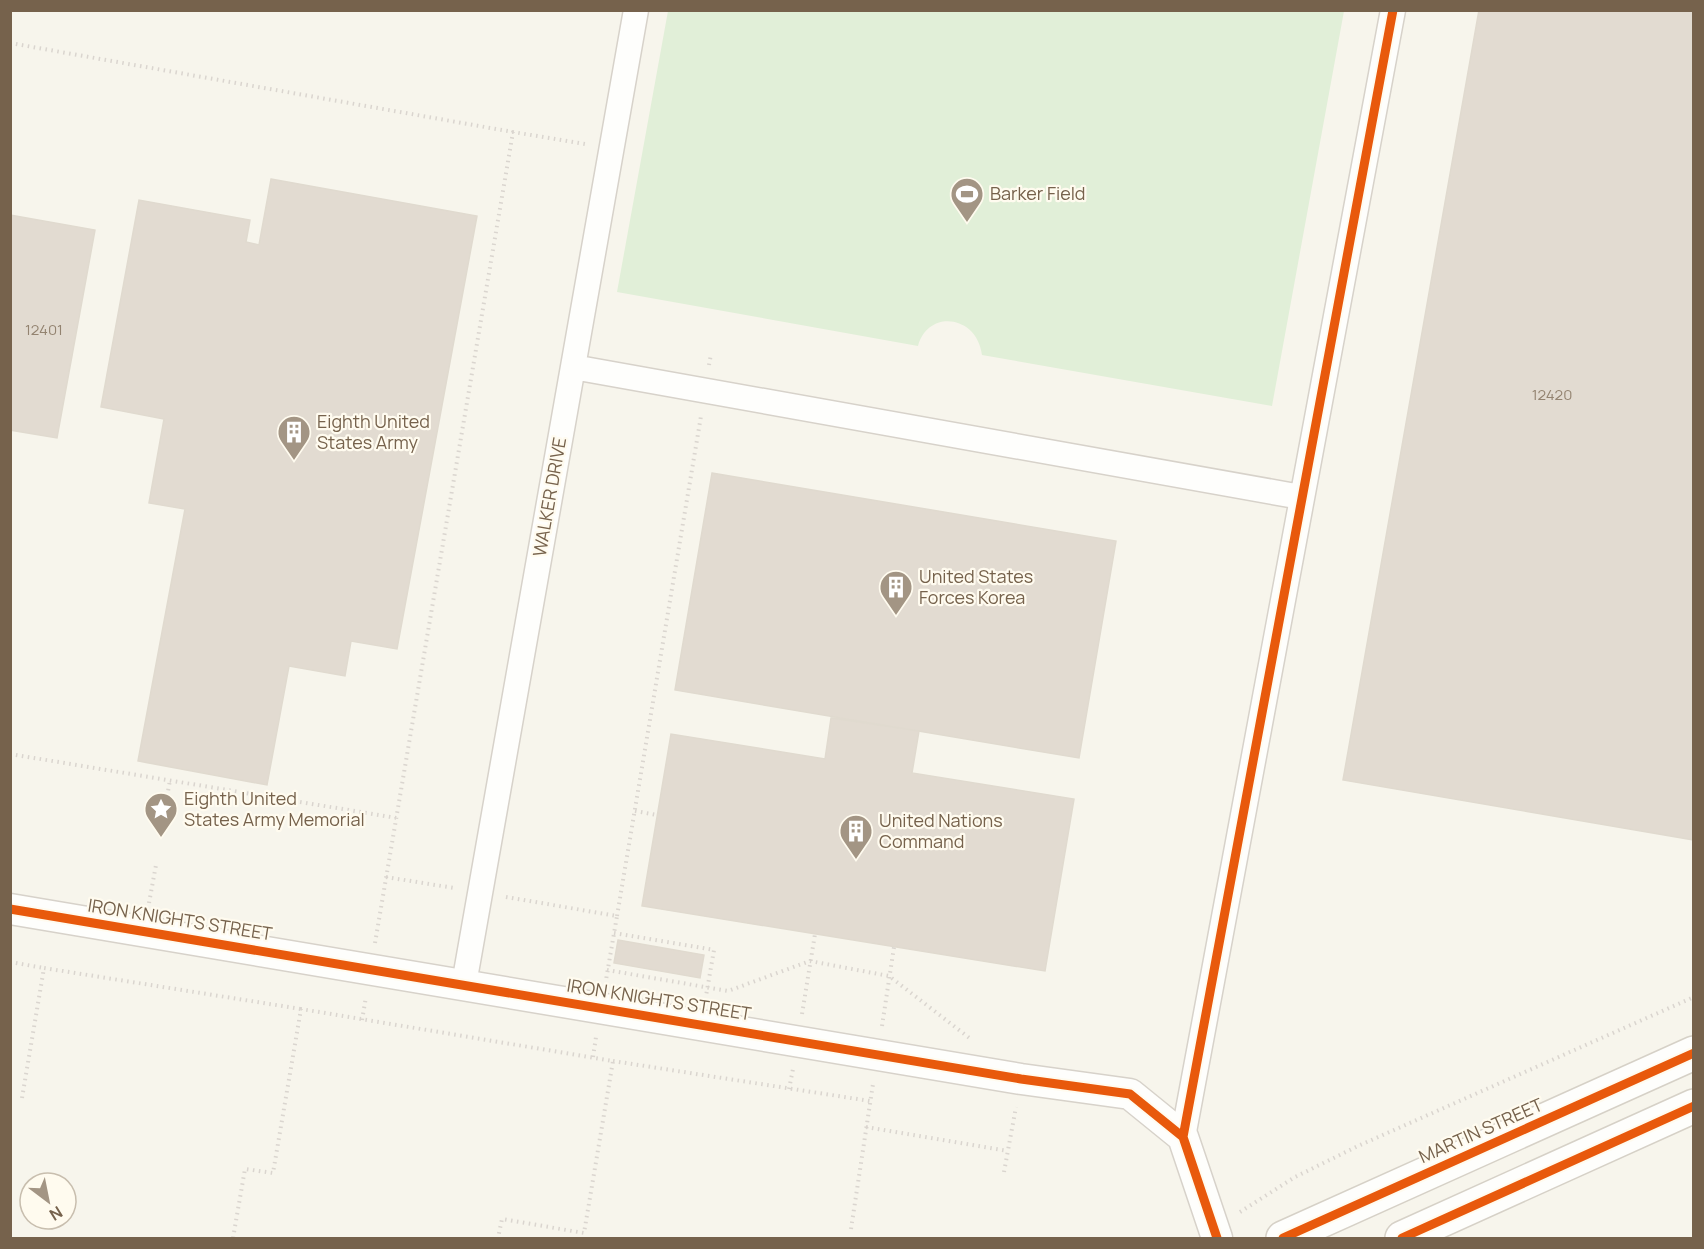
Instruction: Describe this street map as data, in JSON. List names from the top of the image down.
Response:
{
  "streets": {
    "main road": ["MARTIN STREET"],
    "street": ["WALKER DRIVE", "IRON KNIGHTS STREET"]
  },
  "crossings": [
    ["WALKER DRIVE", "IRON KNIGHTS STREET"]
  ],
  "places": {
    "sports": ["Barker Field"],
    "building": ["Eighth United States Army", "United States Forces Korea", "United Nations Command"],
    "place": ["Eighth United States Army Memorial"]
  },
  "house_numbers": ["12401", "12420"],
  "north": "bottom right"
}
